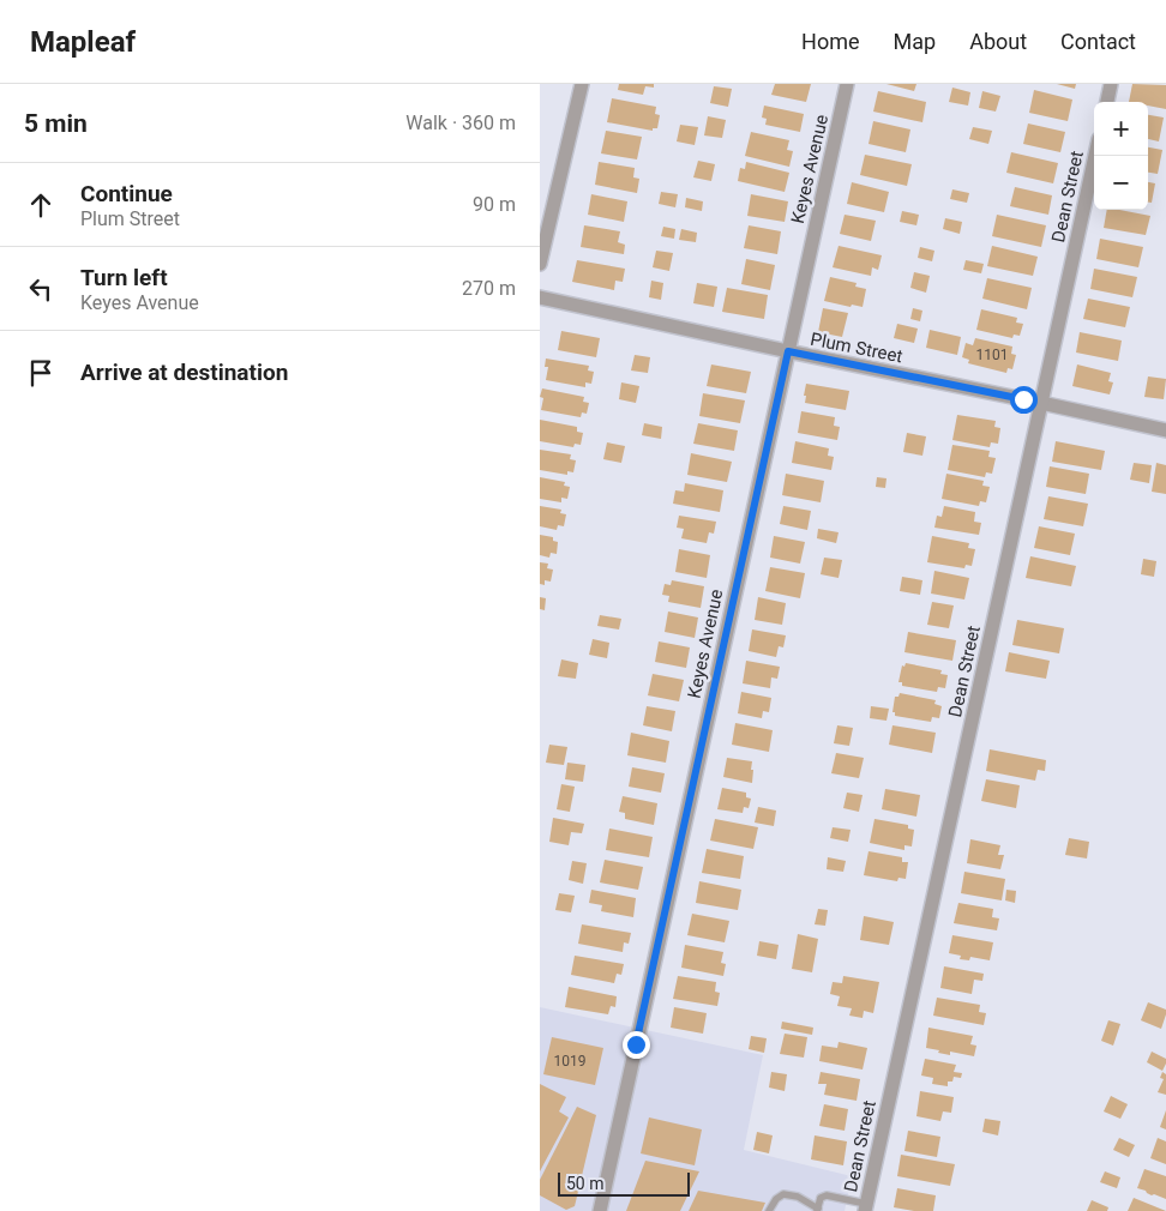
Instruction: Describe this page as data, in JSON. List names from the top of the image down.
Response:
{
  "streets": {
    "street": ["Keyes Avenue", "Dean Street", "Plum Street"]
  },
  "crossings": [
    ["Keyes Avenue", "Plum Street"],
    ["Dean Street", "Plum Street"]
  ],
  "house_numbers": ["1101", "1019"],
  "scale_bar": "50 m",
  "page": {
    "header": "Mapleaf",
    "nav": [
      "Home",
      "Map",
      "About",
      "Contact"
    ],
    "heading": ["5 min", "Walk · 360 m"],
    "map_buttons": ["+", "−"],
    "list": [
      ["Continue", "Plum Street", "90 m"],
      ["Turn left", "Keyes Avenue", "270 m"],
      "Arrive at destination"
    ],
    "scale": "50 m"
  }
}
